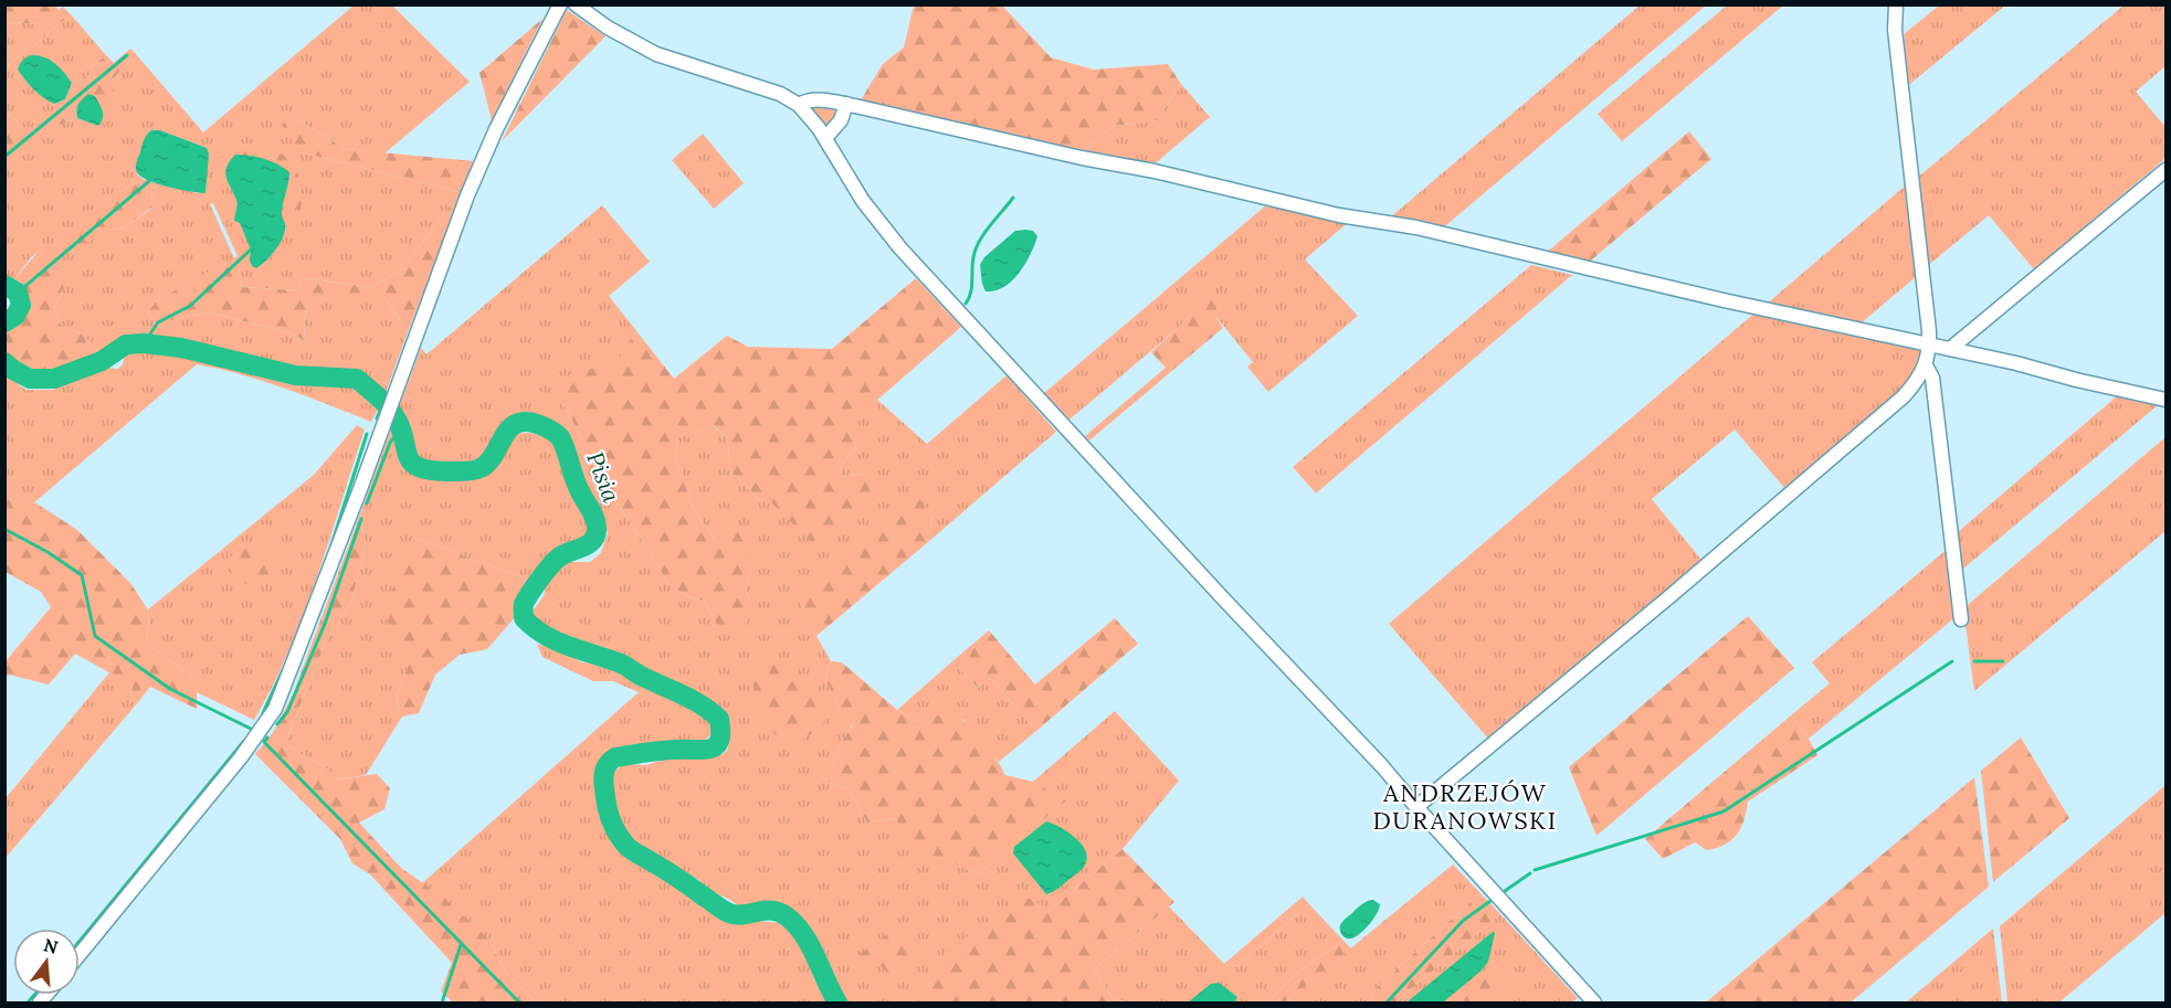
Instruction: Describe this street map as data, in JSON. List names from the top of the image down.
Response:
{
  "districts": ["ANDRZEJÓW DURANOWSKI"],
  "water": ["Pisia"],
  "north": "top"
}
